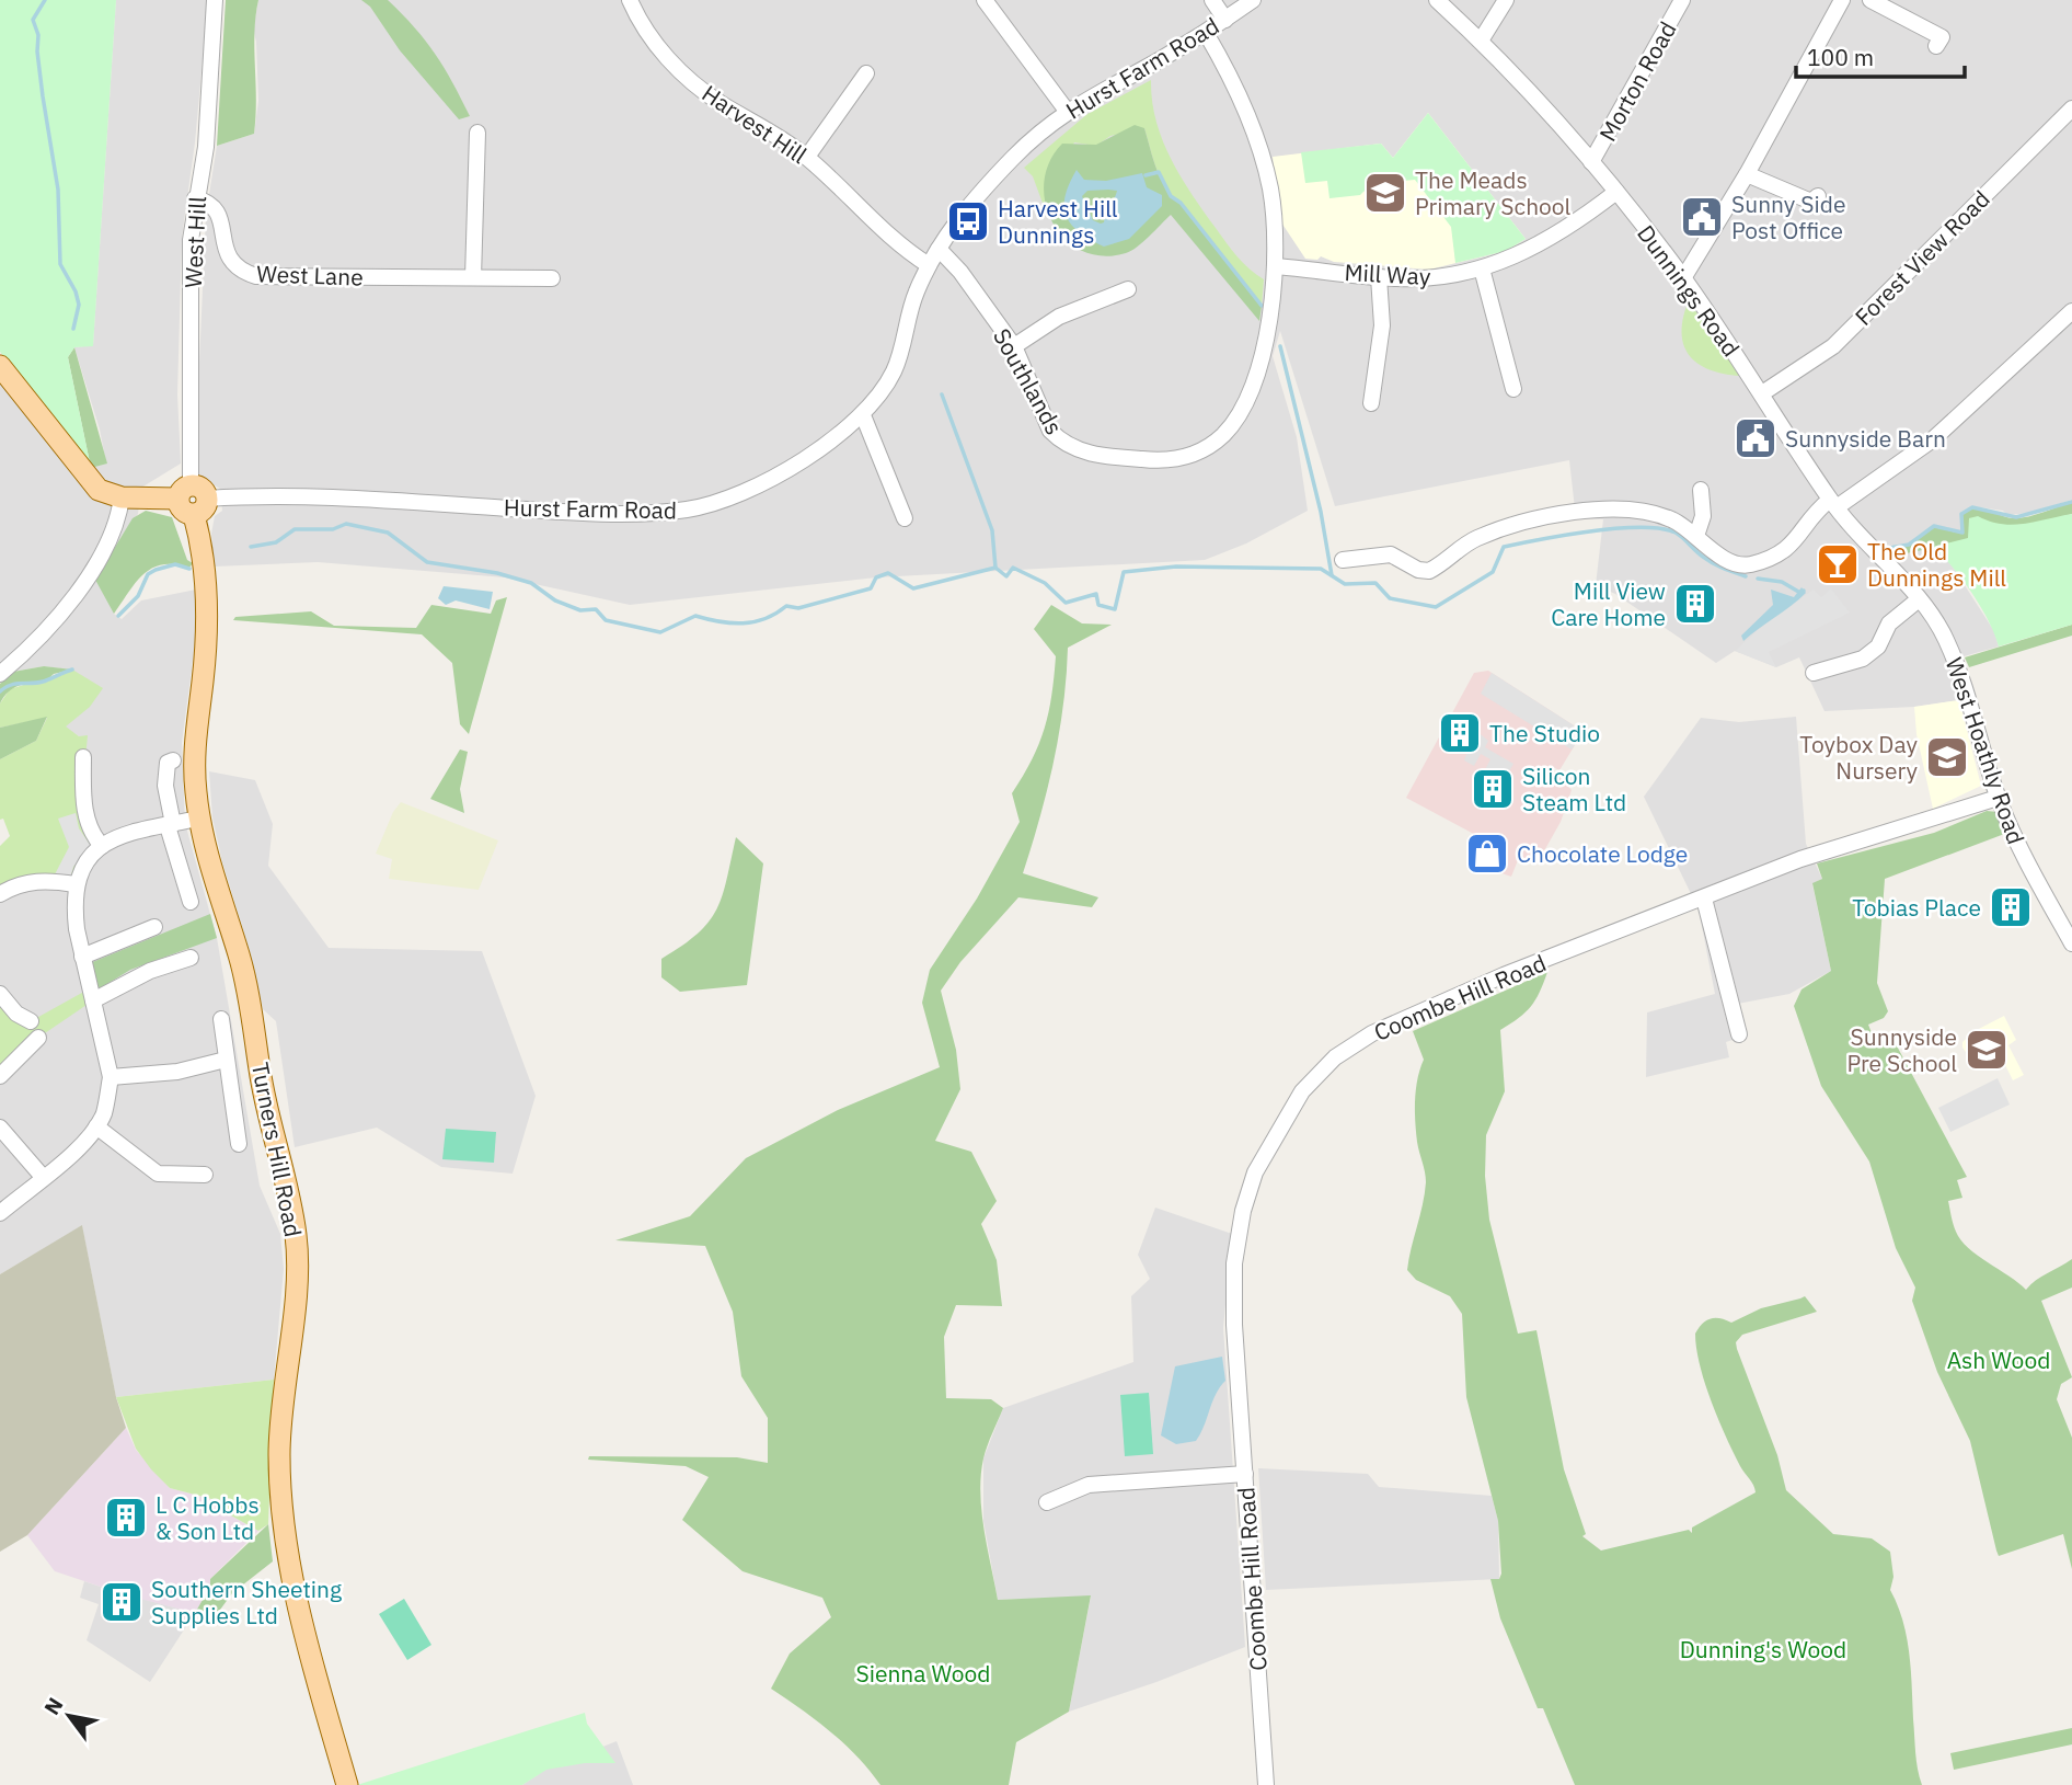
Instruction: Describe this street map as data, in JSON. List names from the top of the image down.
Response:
{
  "streets": {
    "main road": ["Turners Hill Road"],
    "street": [
      "Hurst Farm Road",
      "Morton Road",
      "Harvest Hill",
      "West Hill",
      "Forest View Road",
      "Mill Way",
      "West Lane",
      "Dunnings Road",
      "Southlands",
      "West Hoathly Road",
      "Coombe Hill Road"
    ]
  },
  "crossings": [
    ["Hurst Farm Road", "Harvest Hill"],
    ["Hurst Farm Road", "West Hill"],
    ["Hurst Farm Road", "Southlands"],
    ["Hurst Farm Road", "Turners Hill Road"],
    ["Morton Road", "Dunnings Road"],
    ["West Hill", "West Lane"],
    ["West Hill", "Turners Hill Road"],
    ["Forest View Road", "Dunnings Road"],
    ["Mill Way", "Dunnings Road"],
    ["Mill Way", "Southlands"],
    ["Dunnings Road", "West Hoathly Road"],
    ["West Hoathly Road", "Coombe Hill Road"]
  ],
  "parks": ["Ash Wood", "Dunning's Wood", "Sienna Wood"],
  "places": {
    "school or university": ["The Meads Primary School", "Toybox Day Nursery", "Sunnyside Pre School"],
    "public building": ["Sunny Side Post Office", "Sunnyside Barn"],
    "bus stop": ["Harvest Hill Dunnings"],
    "bar": ["The Old Dunnings Mill"],
    "building": [
      "Mill View Care Home",
      "The Studio",
      "Silicon Steam Ltd",
      "Tobias Place",
      "L C Hobbs & Son Ltd",
      "Southern Sheeting Supplies Ltd"
    ],
    "shop": ["Chocolate Lodge"]
  },
  "scale_bar": "100 m",
  "north": "top left"
}
